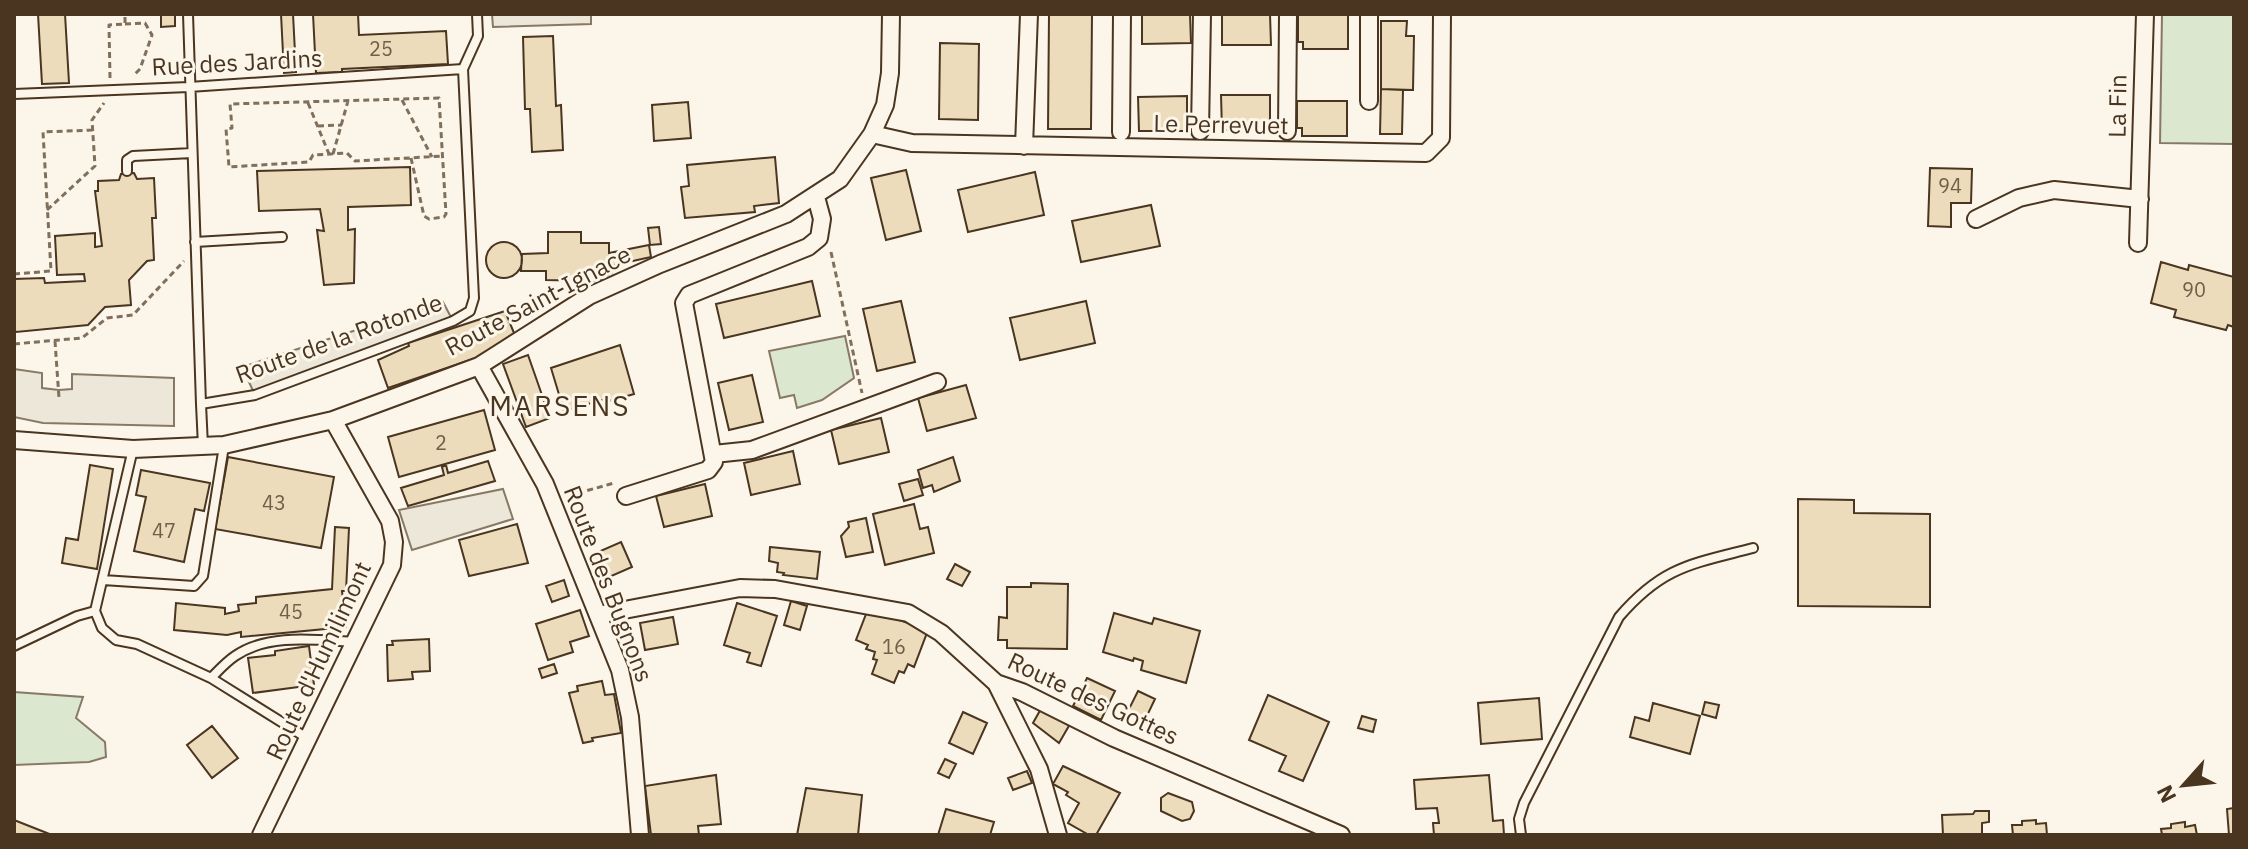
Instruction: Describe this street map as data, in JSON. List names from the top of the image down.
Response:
{
  "streets": {
    "street": [
      "La Fin",
      "Le Perrevuet",
      "Route Saint-Ignace",
      "Route des Bugnons",
      "Route d'Humilimont",
      "Route des Gottes"
    ],
    "lane": ["Rue des Jardins", "Route de la Rotonde"]
  },
  "crossings": [
    ["Rue des Jardins", "Route de la Rotonde"],
    ["Le Perrevuet", "Route Saint-Ignace"],
    ["Route Saint-Ignace", "Route des Bugnons"],
    ["Route Saint-Ignace", "Route d'Humilimont"],
    ["Route des Bugnons", "Route des Gottes"]
  ],
  "districts": ["MARSENS"],
  "house_numbers": [
    "25",
    "94",
    "90",
    "2",
    "43",
    "47",
    "45",
    "16"
  ],
  "north": "bottom left"
}
